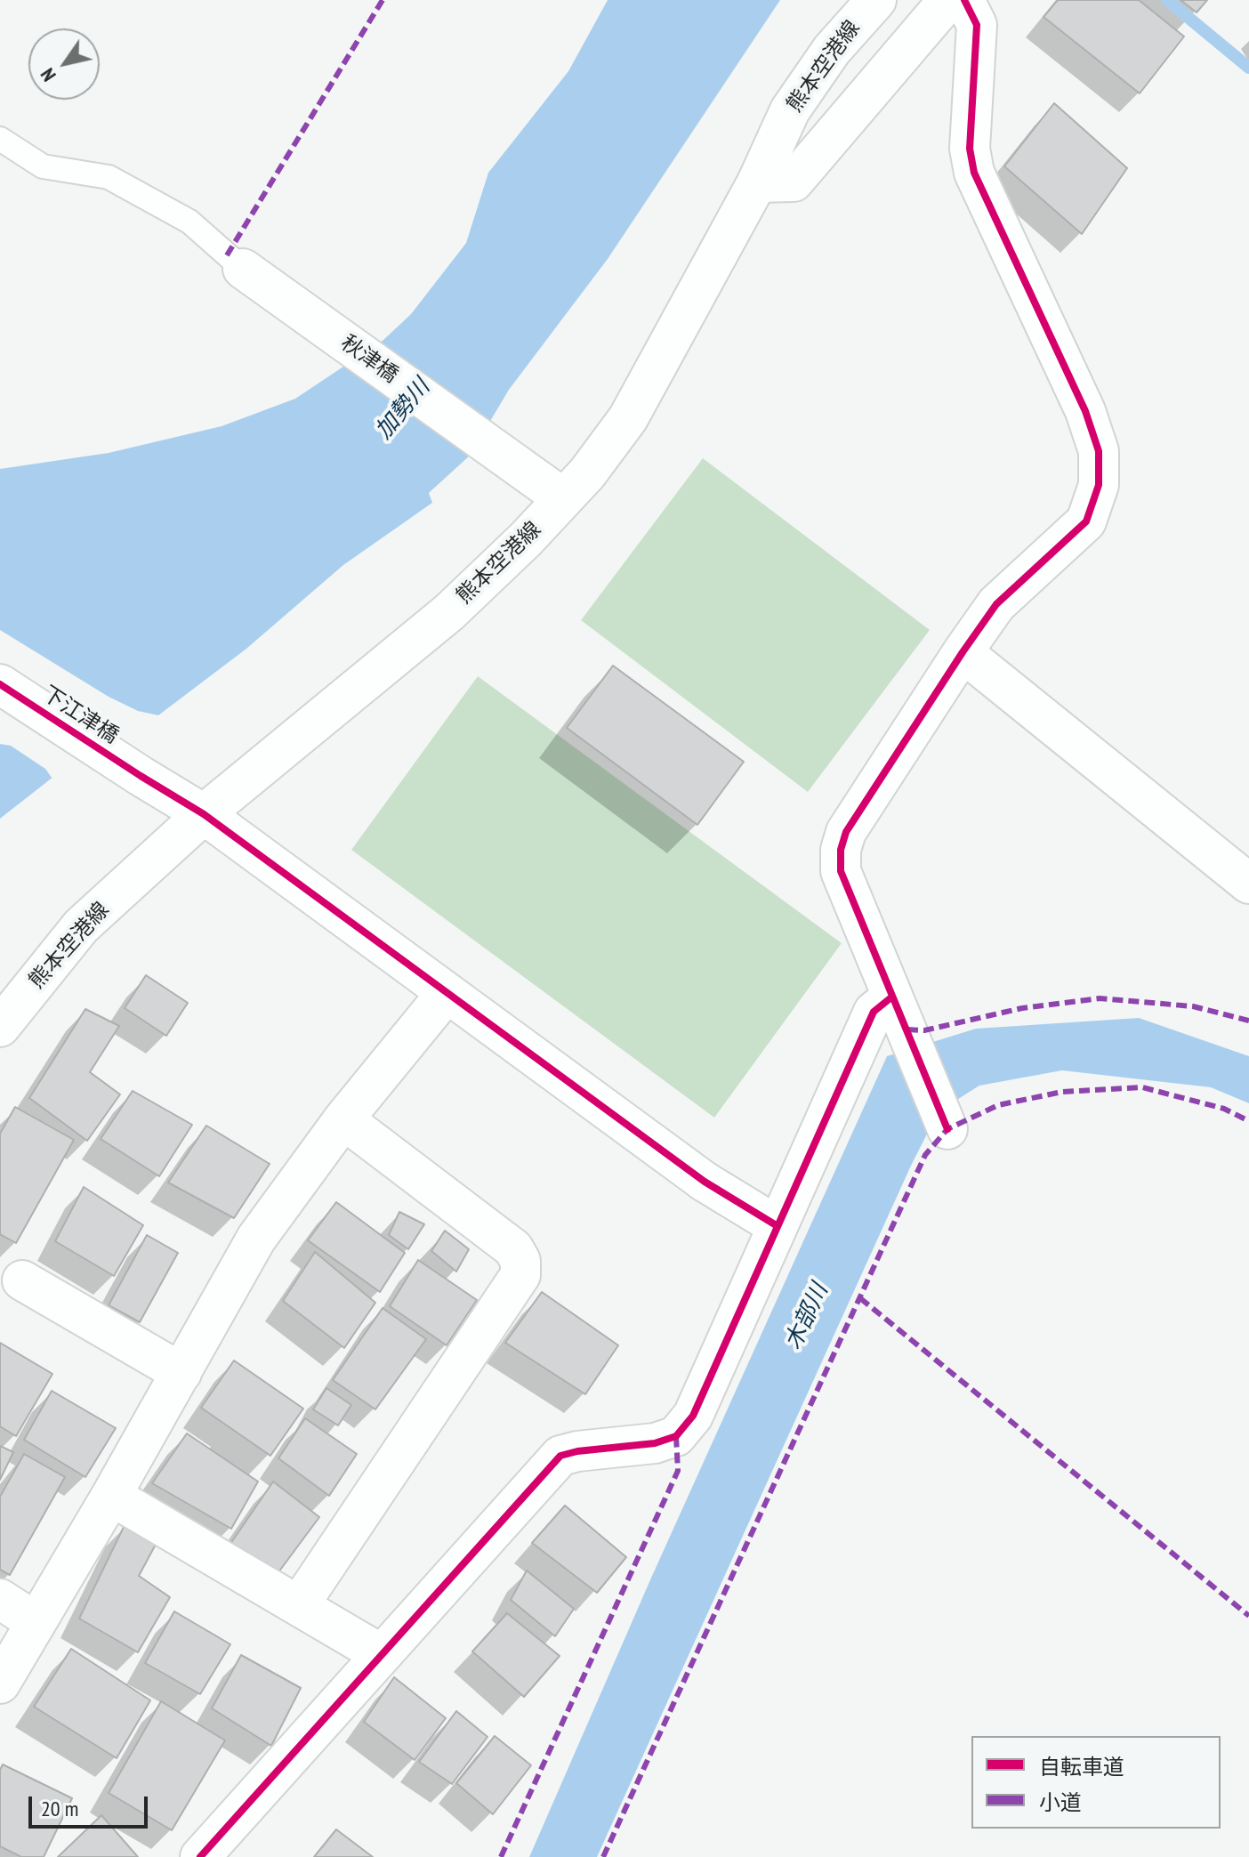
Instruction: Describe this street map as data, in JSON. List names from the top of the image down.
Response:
{
  "streets": {
    "street": ["熊本空港線", "秋津橋", "下江津橋"]
  },
  "crossings": [
    ["熊本空港線", "秋津橋"],
    ["熊本空港線", "下江津橋"]
  ],
  "water": ["加勢川", "木部川"],
  "legend": ["自転車道", "小道"],
  "scale_bar": "20 m",
  "north": "bottom left"
}
